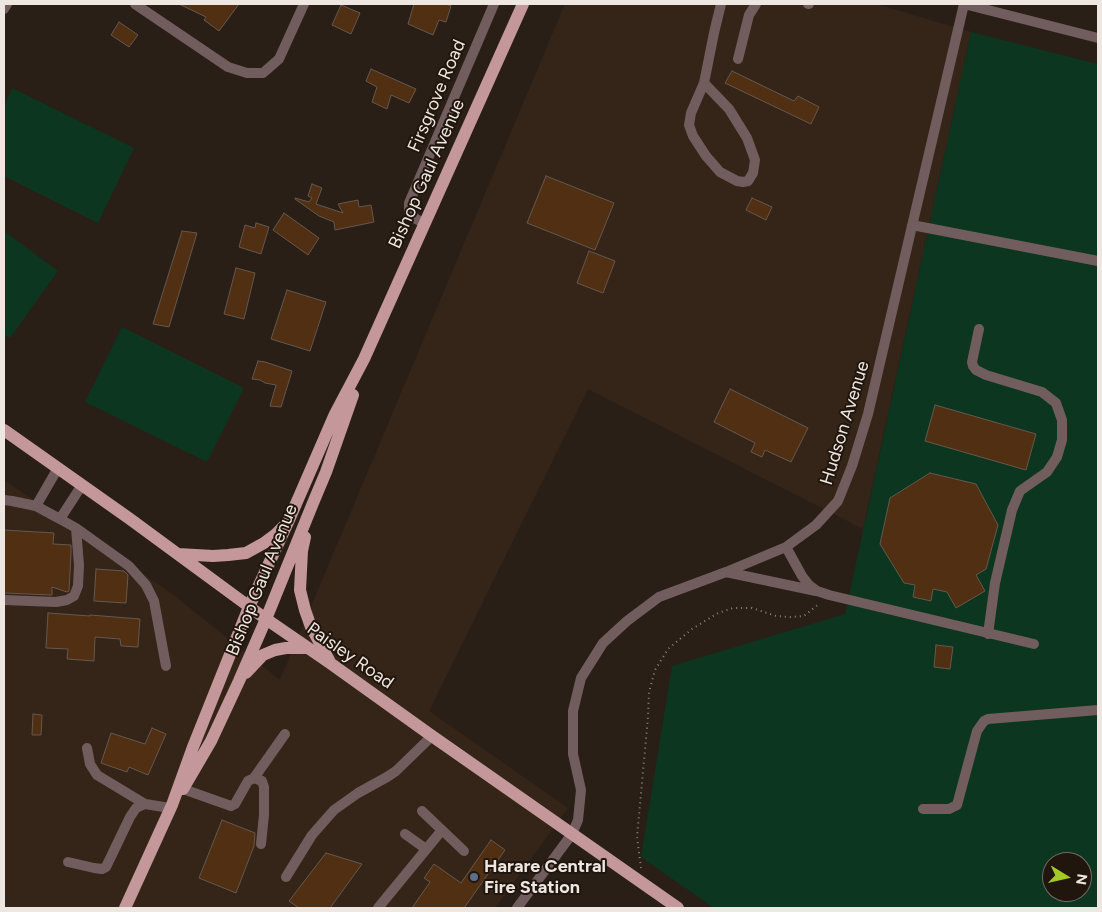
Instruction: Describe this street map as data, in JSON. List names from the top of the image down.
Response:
{
  "streets": {
    "main road": ["Bishop Gaul Avenue", "Paisley Road"],
    "street": ["Firsgrove Road", "Hudson Avenue"]
  },
  "crossings": [
    ["Firsgrove Road", "Bishop Gaul Avenue"],
    ["Bishop Gaul Avenue", "Paisley Road"],
    ["Hudson Avenue", "Paisley Road"]
  ],
  "places": ["Harare Central Fire Station"],
  "north": "right"
}
